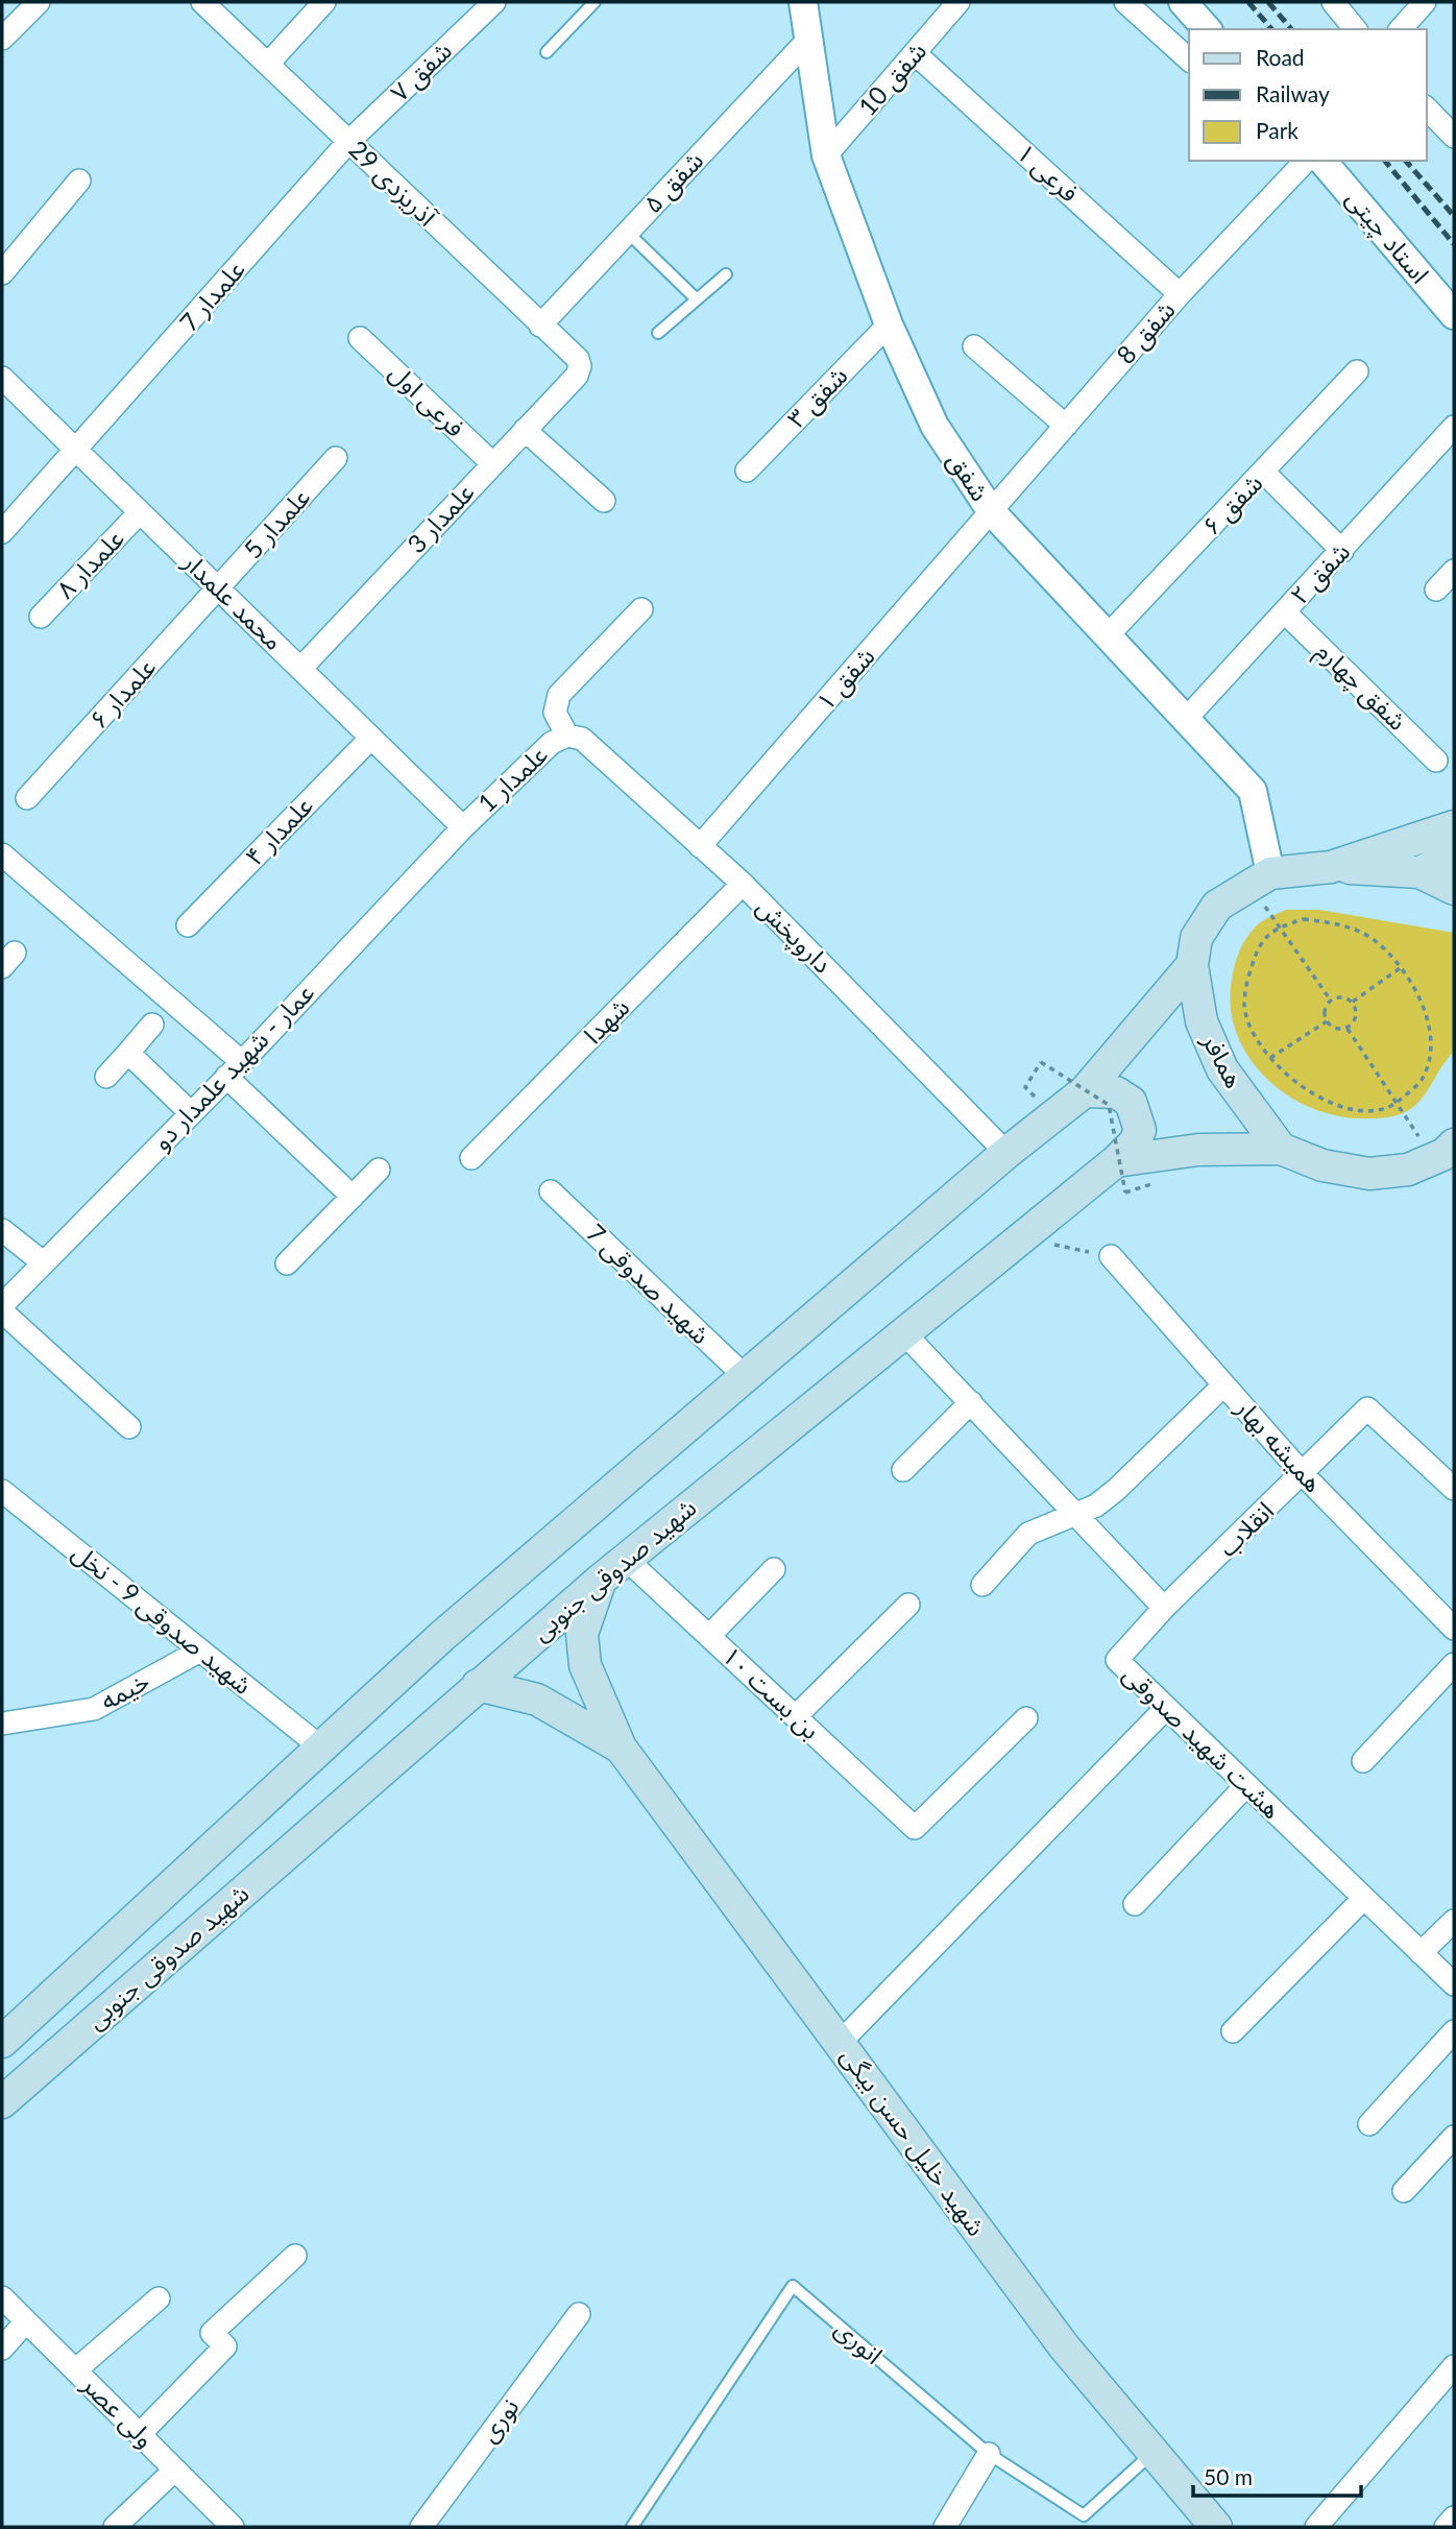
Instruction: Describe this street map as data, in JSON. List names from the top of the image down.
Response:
{
  "streets": {
    "main road": ["همافر", "شهید صدوقی جنوبی", "شهید خلیل حسن بیگی"],
    "street": [
      "شفق ۷",
      "شفق 10",
      "فرعی ۱",
      "شفق ۵",
      "آذریزدی 29",
      "استاد چیتی",
      "علمدار 7",
      "شفق 8",
      "شفق ۳",
      "فرعی اول",
      "شفق",
      "شفق ۶",
      "علمدار 3",
      "علمدار 5",
      "علمدار ۸",
      "شفق ۲",
      "محمد علمدار",
      "شفق ۱",
      "شفق چهارم",
      "علمدار ۶",
      "علمدار 1",
      "علمدار ۴",
      "داروپخش",
      "شهدا",
      "عمار - شهید علمدار دو",
      "شهید صدوقی 7",
      "همیشه بهار",
      "انقلاب",
      "شهید صدوقی 9 - نخل",
      "خیمه",
      "بن بست ۱۰",
      "هشت شهید صدوقی",
      "ولی عصر",
      "نوری"
    ],
    "lane": ["انوری"]
  },
  "crossings": [
    ["شفق ۷", "آذریزدی 29"],
    ["شفق ۷", "علمدار 7"],
    ["شفق 10", "فرعی ۱"],
    ["شفق 10", "شفق"],
    ["فرعی ۱", "شفق 8"],
    ["شفق ۵", "آذریزدی 29"],
    ["شفق ۵", "شفق"],
    ["آذریزدی 29", "علمدار 7"],
    ["آذریزدی 29", "علمدار 3"],
    ["علمدار 7", "محمد علمدار"],
    ["شفق 8", "شفق"],
    ["شفق 8", "شفق ۱"],
    ["شفق ۳", "شفق"],
    ["فرعی اول", "علمدار 3"],
    ["شفق", "شفق ۶"],
    ["شفق", "شفق ۲"],
    ["شفق", "شفق ۱"],
    ["شفق", "همافر"],
    ["علمدار 3", "محمد علمدار"],
    ["علمدار 5", "محمد علمدار"],
    ["علمدار 5", "علمدار ۶"],
    ["علمدار ۸", "محمد علمدار"],
    ["شفق ۲", "شفق چهارم"],
    ["محمد علمدار", "علمدار ۶"],
    ["محمد علمدار", "علمدار 1"],
    ["محمد علمدار", "علمدار ۴"],
    ["محمد علمدار", "عمار - شهید علمدار دو"],
    ["شفق ۱", "داروپخش"],
    ["علمدار 1", "داروپخش"],
    ["علمدار 1", "عمار - شهید علمدار دو"],
    ["داروپخش", "شهدا"],
    ["داروپخش", "شهید صدوقی جنوبی"],
    ["همافر", "شهید صدوقی جنوبی"],
    ["شهید صدوقی 7", "شهید صدوقی جنوبی"],
    ["همیشه بهار", "انقلاب"],
    ["انقلاب", "هشت شهید صدوقی"],
    ["شهید صدوقی جنوبی", "شهید صدوقی 9 - نخل"],
    ["شهید صدوقی جنوبی", "بن بست ۱۰"],
    ["شهید صدوقی 9 - نخل", "خیمه"],
    ["شهید خلیل حسن بیگی", "انوری"]
  ],
  "legend": ["Road", "Railway", "Park"],
  "scale_bar": "50 m"
}
